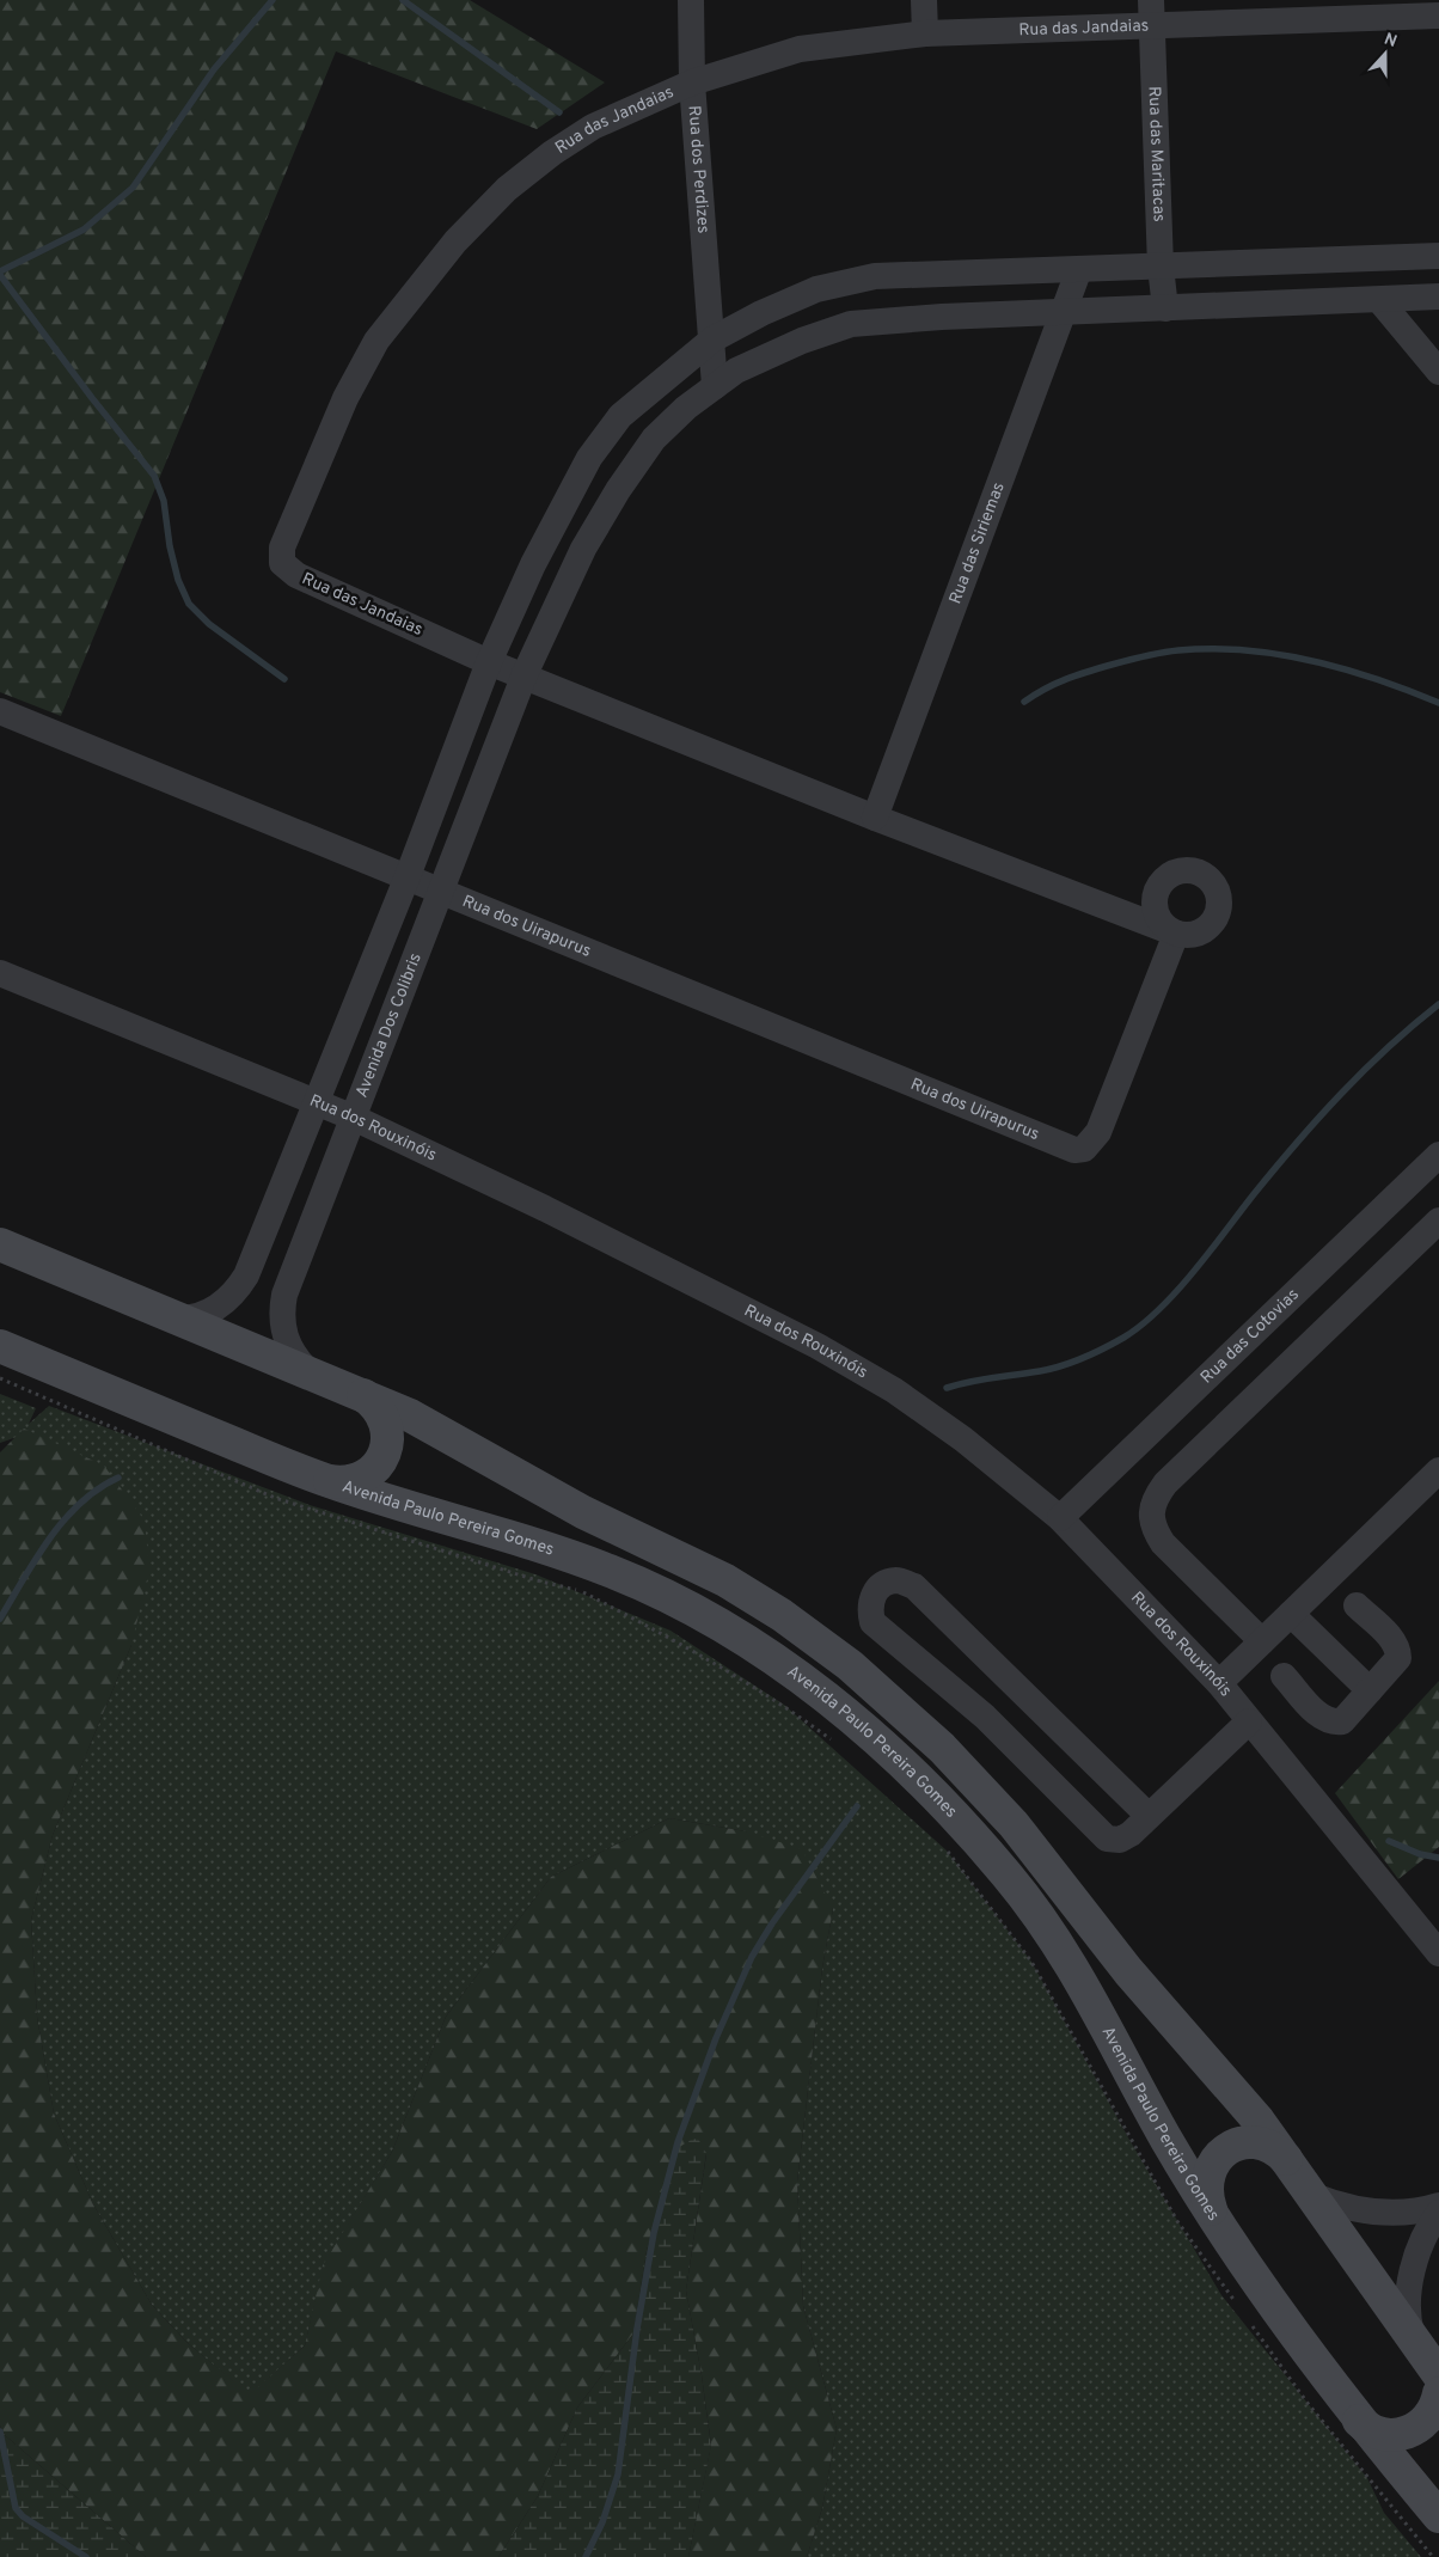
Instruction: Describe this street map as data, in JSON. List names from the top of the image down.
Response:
{
  "streets": {
    "main road": ["Avenida Paulo Pereira Gomes"],
    "street": [
      "Rua das Jandaias",
      "Rua das Maritacas",
      "Rua dos Perdizes",
      "Rua das Siriemas",
      "Rua dos Uirapurus",
      "Avenida Dos Colibris",
      "Rua dos Rouxinóis",
      "Rua das Cotovias"
    ]
  },
  "crossings": [
    ["Rua das Jandaias", "Rua das Maritacas"],
    ["Rua das Jandaias", "Rua dos Perdizes"],
    ["Rua das Jandaias", "Rua dos Uirapurus"],
    ["Rua das Jandaias", "Avenida Dos Colibris"],
    ["Rua das Maritacas", "Avenida Dos Colibris"],
    ["Rua dos Perdizes", "Avenida Dos Colibris"],
    ["Rua das Siriemas", "Rua dos Uirapurus"],
    ["Rua das Siriemas", "Avenida Dos Colibris"],
    ["Rua dos Uirapurus", "Avenida Dos Colibris"],
    ["Avenida Dos Colibris", "Rua dos Rouxinóis"],
    ["Rua dos Rouxinóis", "Rua das Cotovias"]
  ],
  "north": "top"
}
